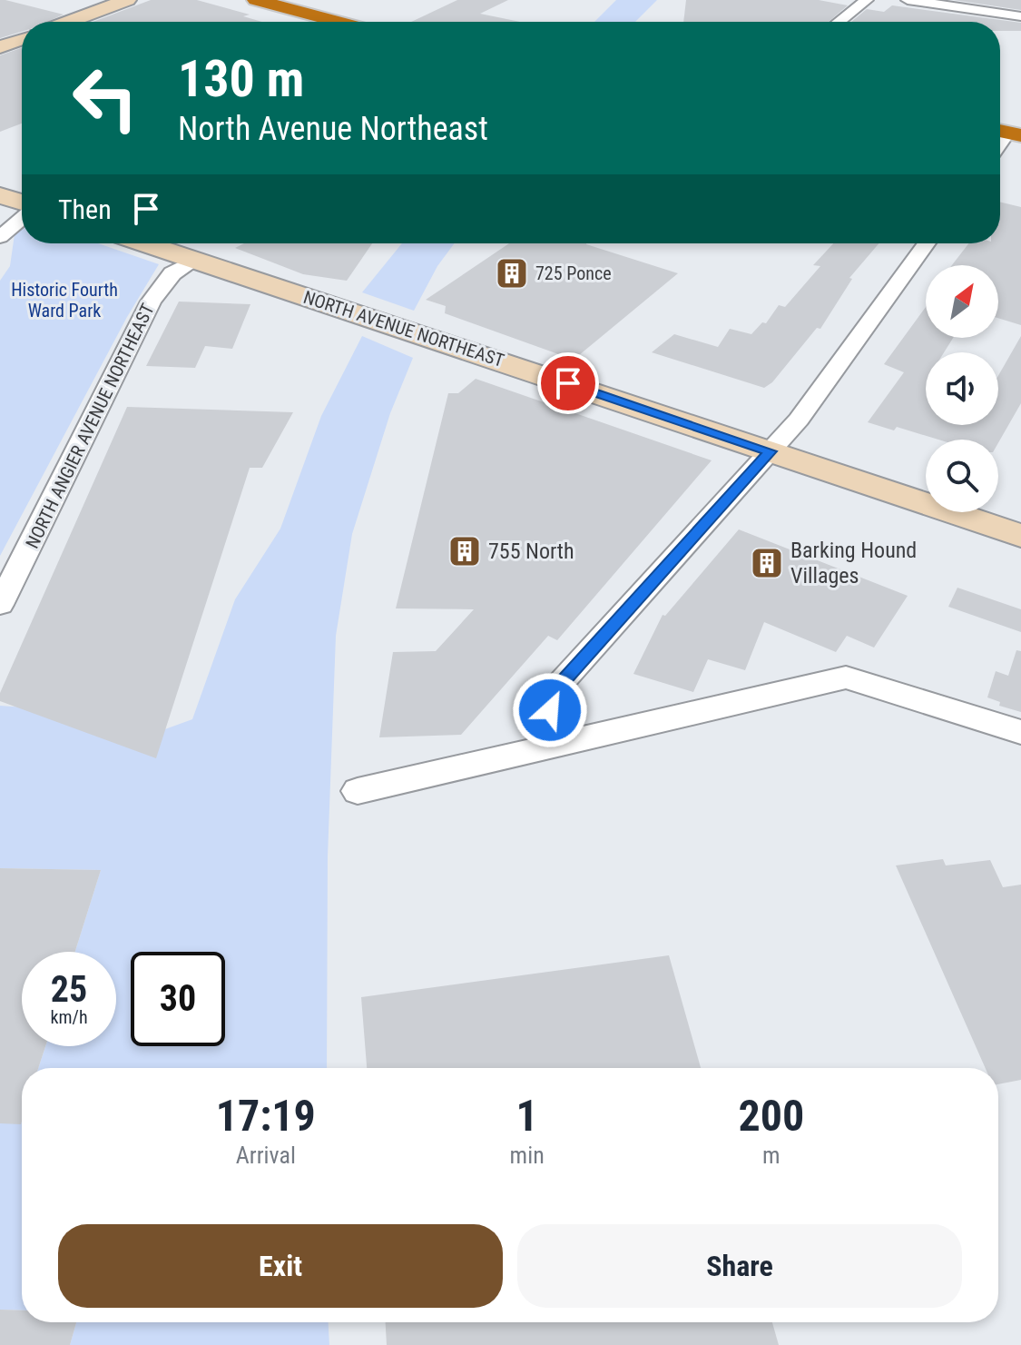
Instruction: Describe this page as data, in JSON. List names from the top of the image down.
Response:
{
  "streets": {
    "main road": ["NORTH AVENUE NORTHEAST"],
    "street": ["NORTH ANGIER AVENUE NORTHEAST"]
  },
  "crossings": [
    ["NORTH AVENUE NORTHEAST", "NORTH ANGIER AVENUE NORTHEAST"]
  ],
  "parks": ["Historic Fourth Ward Park"],
  "places": {
    "building": ["725 Ponce", "755 North", "Barking Hound Villages"]
  },
  "north": "top right",
  "page": {
    "turn": ["130 m", "North Avenue Northeast"],
    "then": "Then",
    "speed": "25 km/h",
    "limit": "30",
    "eta": [
      "17:19",
      "Arrival",
      "1",
      "min",
      "200",
      "m"
    ],
    "buttons": ["Exit", "Share"]
  }
}
